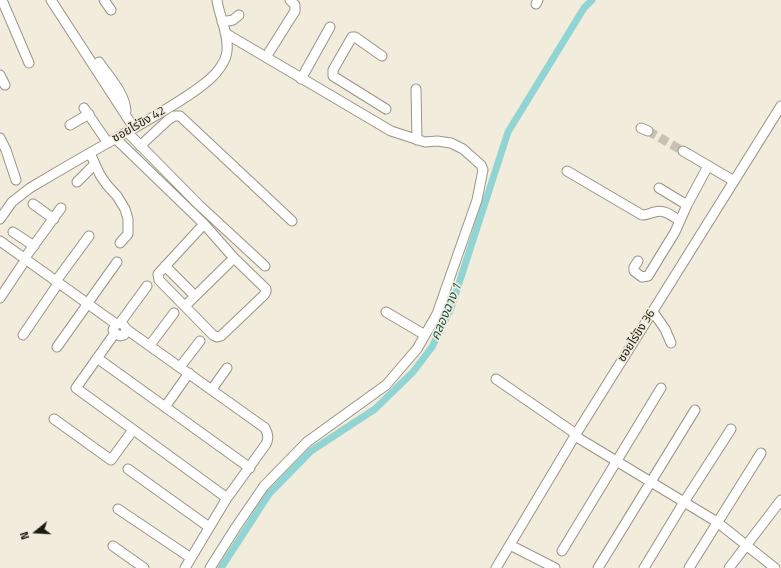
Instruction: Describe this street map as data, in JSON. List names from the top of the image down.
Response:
{
  "streets": {
    "street": ["ซอยไร่ขิง 42", "ซอยไร่ขิง 36"]
  },
  "water": ["คลองฉาง 1"],
  "north": "left"
}
